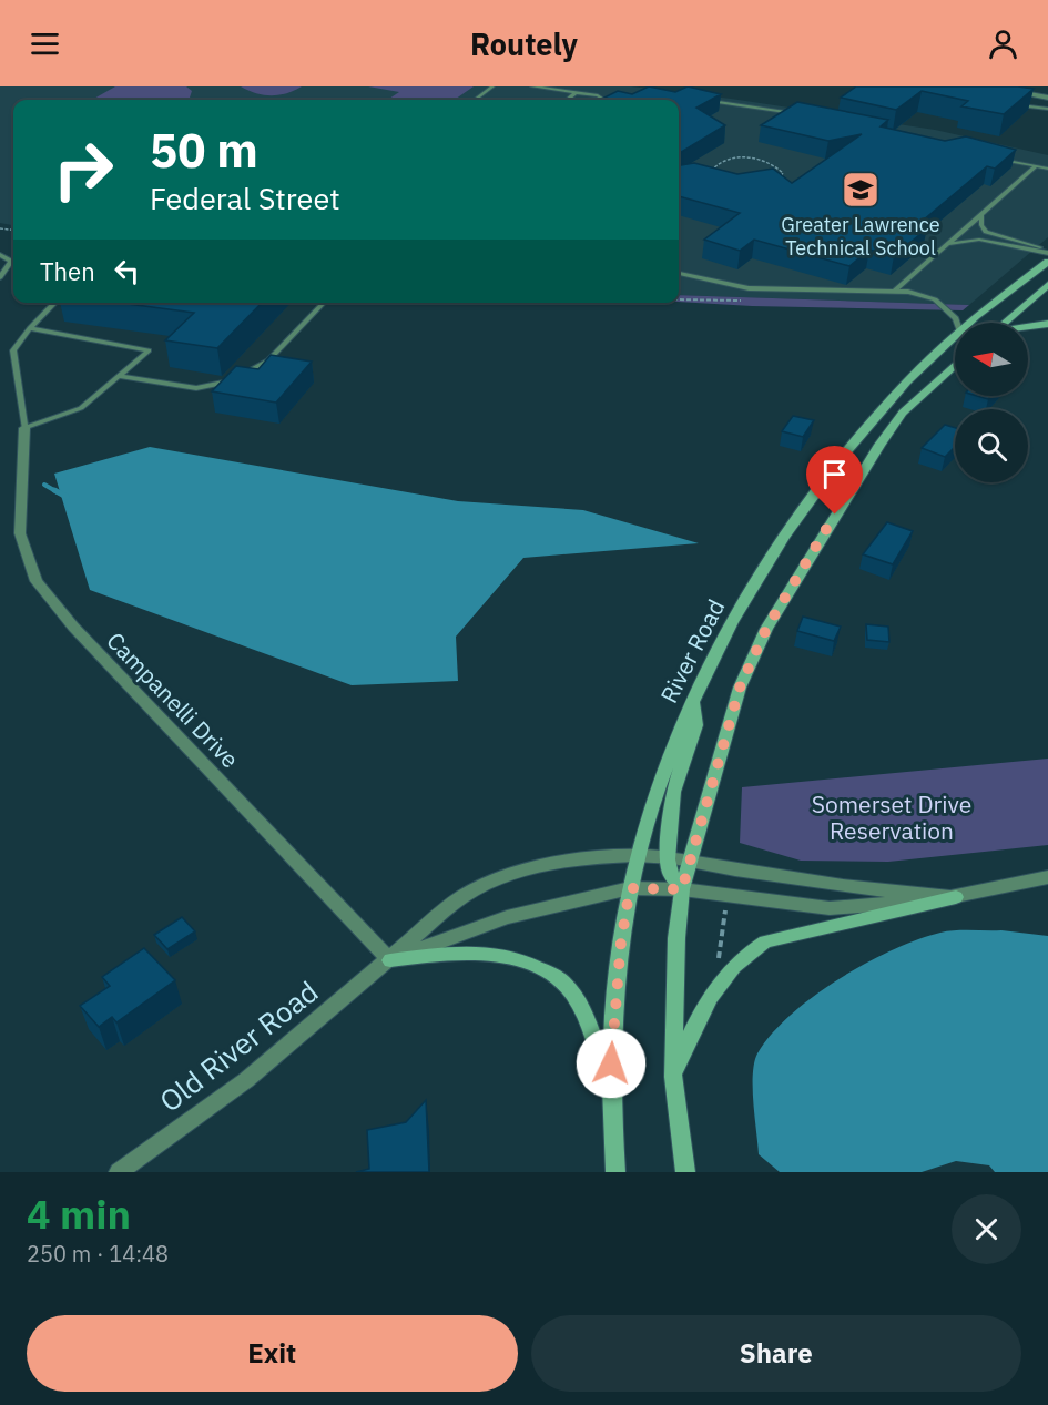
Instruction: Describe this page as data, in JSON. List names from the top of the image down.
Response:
{
  "streets": {
    "main road": ["River Road"],
    "street": ["Campanelli Drive", "Old River Road"]
  },
  "crossings": [
    ["River Road", "Old River Road"],
    ["Campanelli Drive", "Old River Road"]
  ],
  "parks": ["Somerset Drive Reservation"],
  "places": {
    "school or university": ["Greater Lawrence Technical School"]
  },
  "north": "left",
  "page": {
    "header": "Routely",
    "turn": ["50 m", "Federal Street"],
    "then": "Then",
    "heading": ["4 min", "250 m · 14:48"],
    "buttons": ["Exit", "Share"]
  }
}
